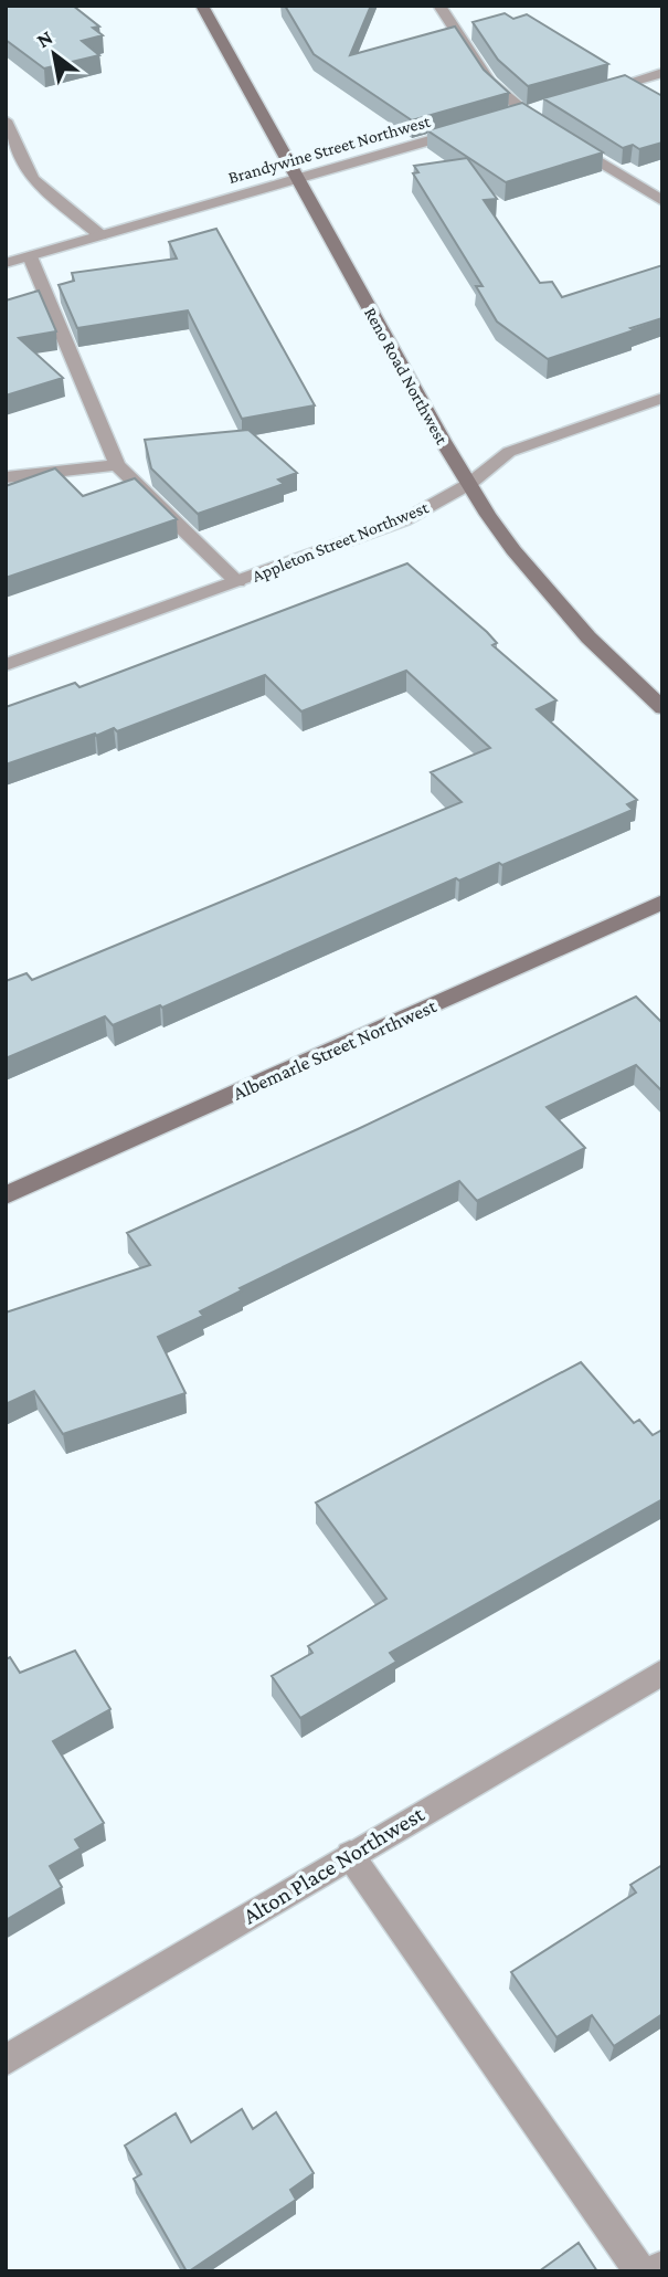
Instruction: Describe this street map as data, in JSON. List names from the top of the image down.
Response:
{
  "streets": {
    "main road": ["Reno Road Northwest", "Albemarle Street Northwest"],
    "street": ["Brandywine Street Northwest", "Appleton Street Northwest", "Alton Place Northwest"]
  },
  "crossings": [
    ["Brandywine Street Northwest", "Reno Road Northwest"],
    ["Reno Road Northwest", "Appleton Street Northwest"]
  ],
  "north": "top left"
}
